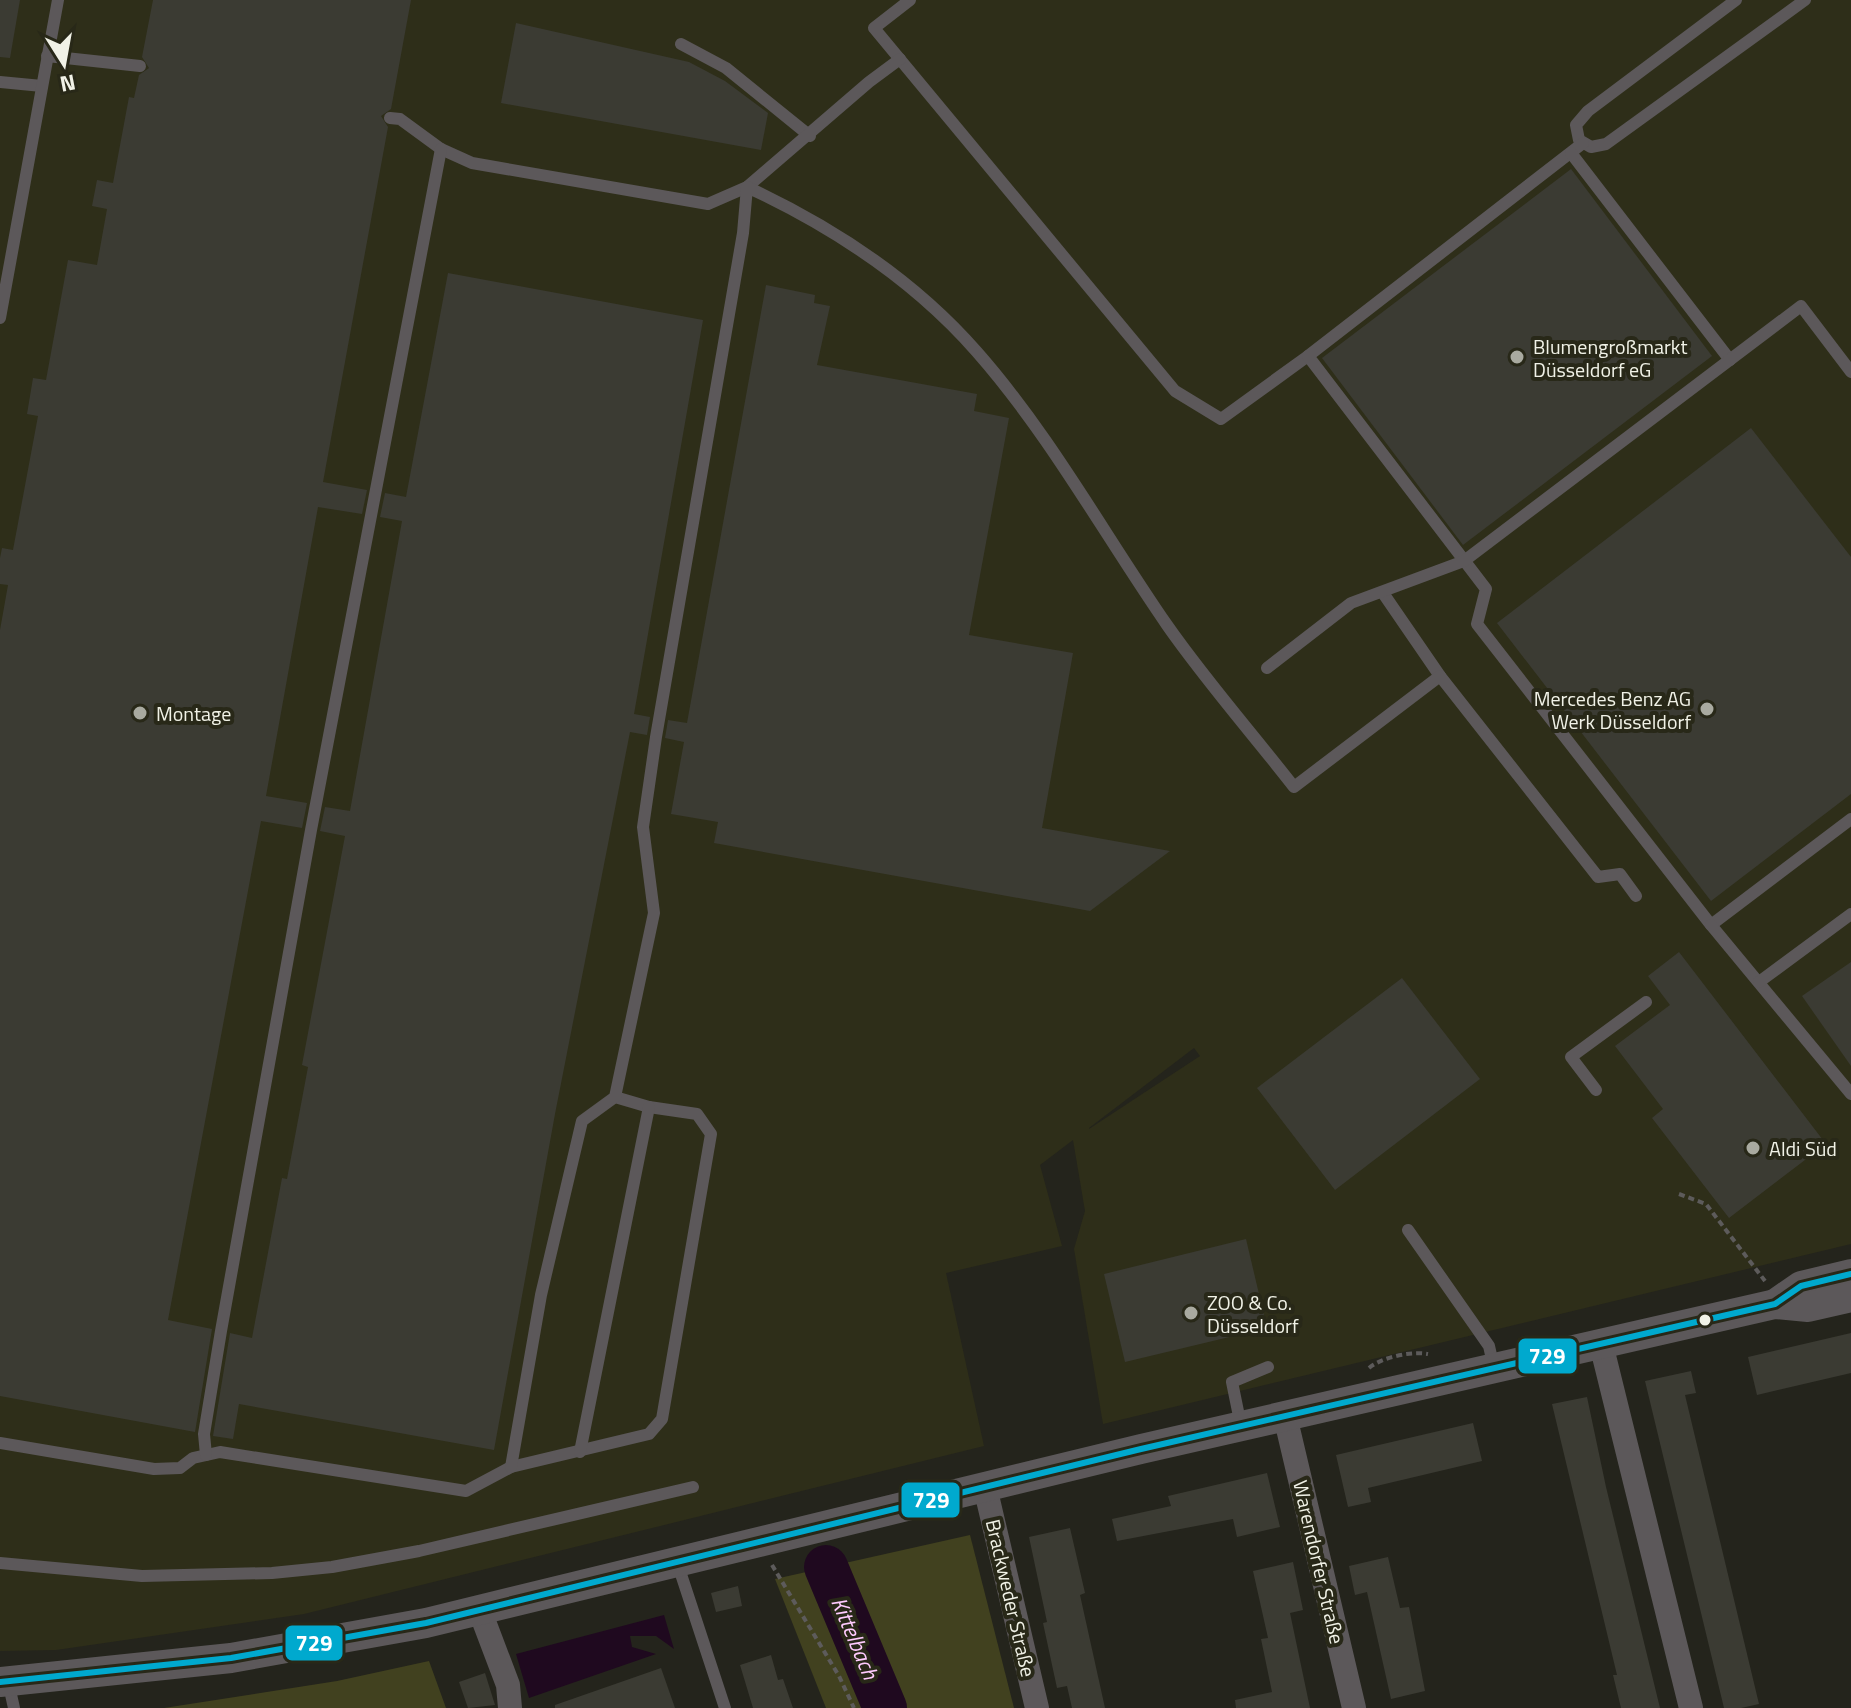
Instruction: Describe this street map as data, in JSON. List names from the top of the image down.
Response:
{
  "streets": {
    "street": ["Warendorfer Straße", "Brackweder Straße"]
  },
  "water": ["Kittelbach"],
  "places": [
    "Blumengroßmarkt Düsseldorf eG",
    "Mercedes Benz AG Werk Düsseldorf",
    "Montage",
    "Aldi Süd",
    "ZOO & Co. Düsseldorf"
  ],
  "lines": ["transit line 729"],
  "north": "bottom"
}
